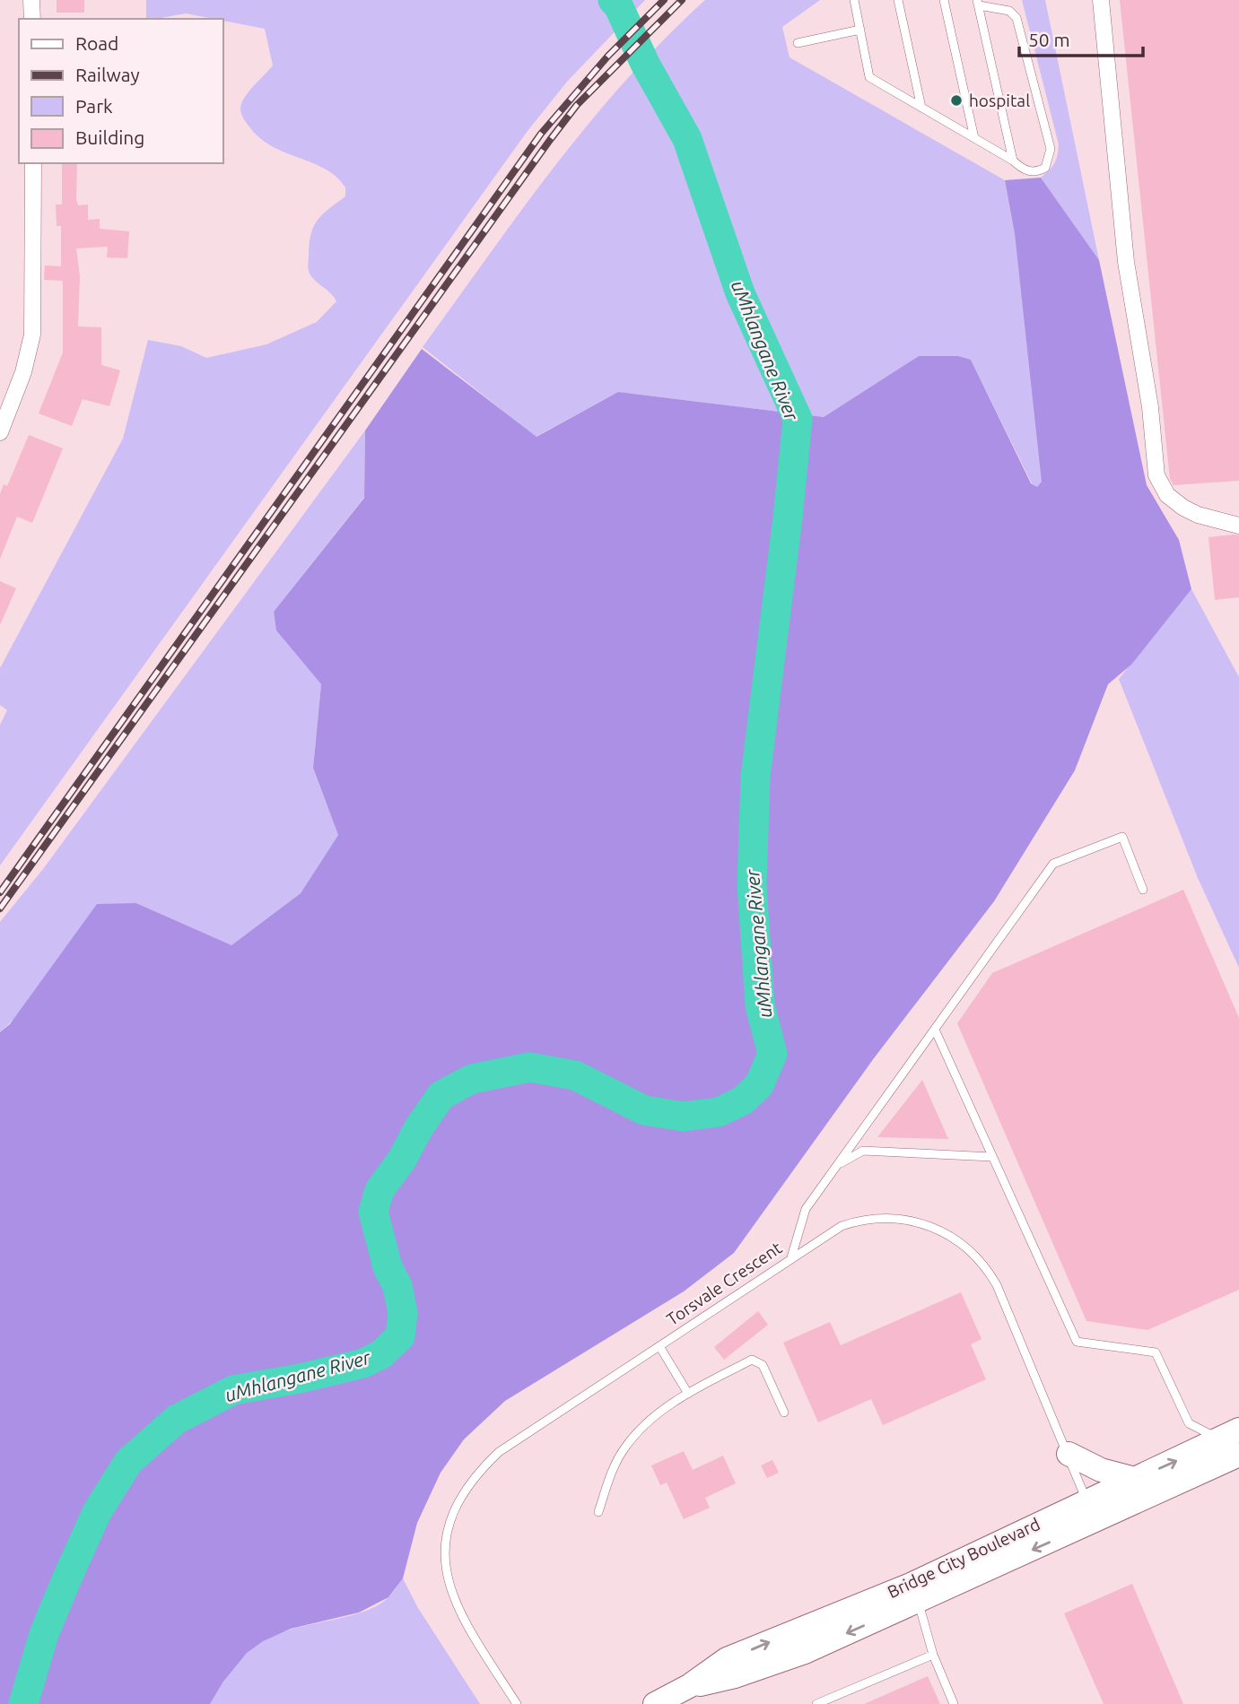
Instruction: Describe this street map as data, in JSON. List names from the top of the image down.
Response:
{
  "streets": {
    "street": ["Bridge City Boulevard"],
    "lane": ["Torsvale Crescent"]
  },
  "crossings": [
    ["Torsvale Crescent", "Bridge City Boulevard"]
  ],
  "water": ["uMhlangane River"],
  "places": ["hospital"],
  "legend": [
    "Road",
    "Railway",
    "Park",
    "Building"
  ],
  "scale_bar": "50 m"
}
